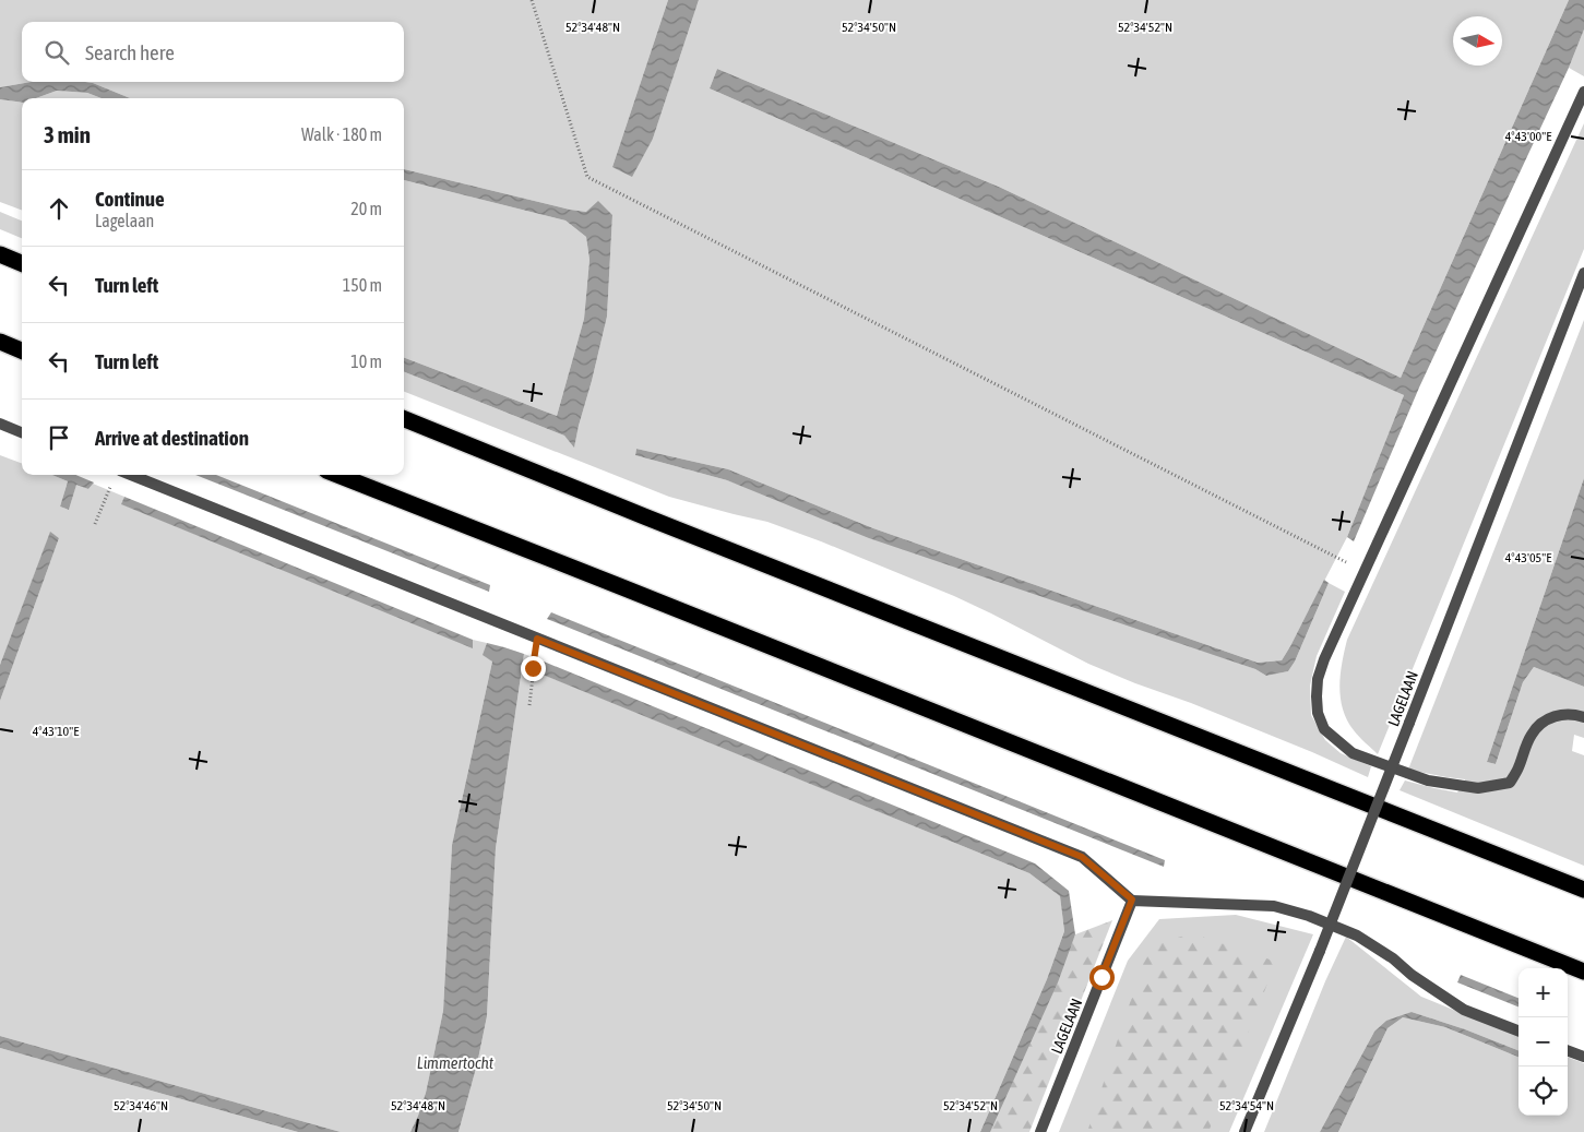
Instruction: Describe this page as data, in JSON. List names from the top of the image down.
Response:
{
  "streets": {
    "street": ["LAGELAAN"]
  },
  "water": ["Limmertocht"],
  "north": "right",
  "page": {
    "search": "Search here",
    "heading": ["3 min", "Walk · 180 m"],
    "list": [
      ["Continue", "Lagelaan", "20 m"],
      ["Turn left", "150 m"],
      ["Turn left", "10 m"],
      "Arrive at destination"
    ],
    "map_buttons": ["+", "−"]
  },
  "coordinates": [
    "52°34'48\"N",
    "52°34'50\"N",
    "52°34'52\"N",
    "4°43'00\"E",
    "4°43'05\"E",
    "4°43'10\"E",
    "52°34'46\"N",
    "52°34'54\"N"
  ]
}
